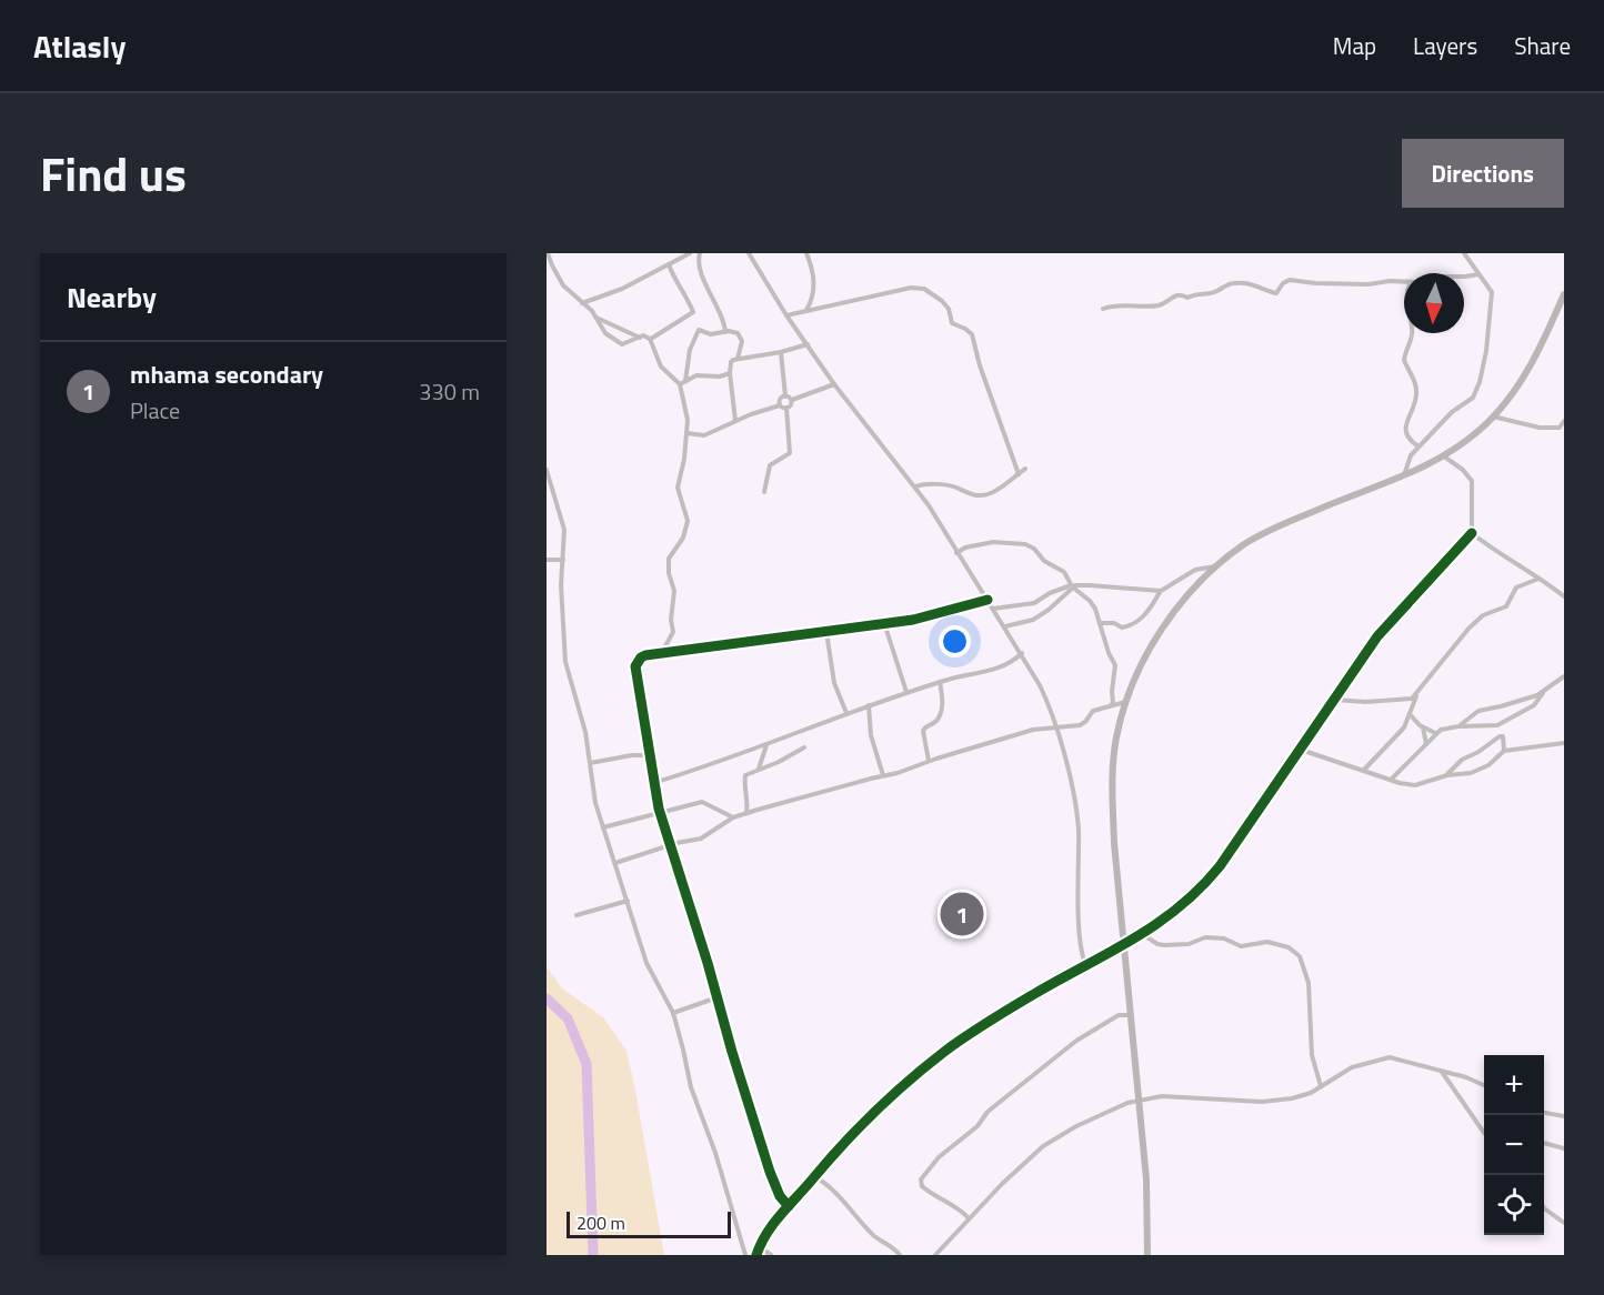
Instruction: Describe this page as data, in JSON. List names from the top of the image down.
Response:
{
  "scale_bar": "200 m",
  "north": "bottom",
  "page": {
    "header": "Atlasly",
    "nav": ["Map", "Layers", "Share"],
    "title": "Find us",
    "buttons": "Directions",
    "heading": "Nearby",
    "list": [
      {
        "mark": "1",
        "name": "mhama secondary",
        "note": "Place",
        "value": "330 m"
      }
    ],
    "pins": "1",
    "map_buttons": ["+", "−"],
    "scale": "200 m"
  }
}
